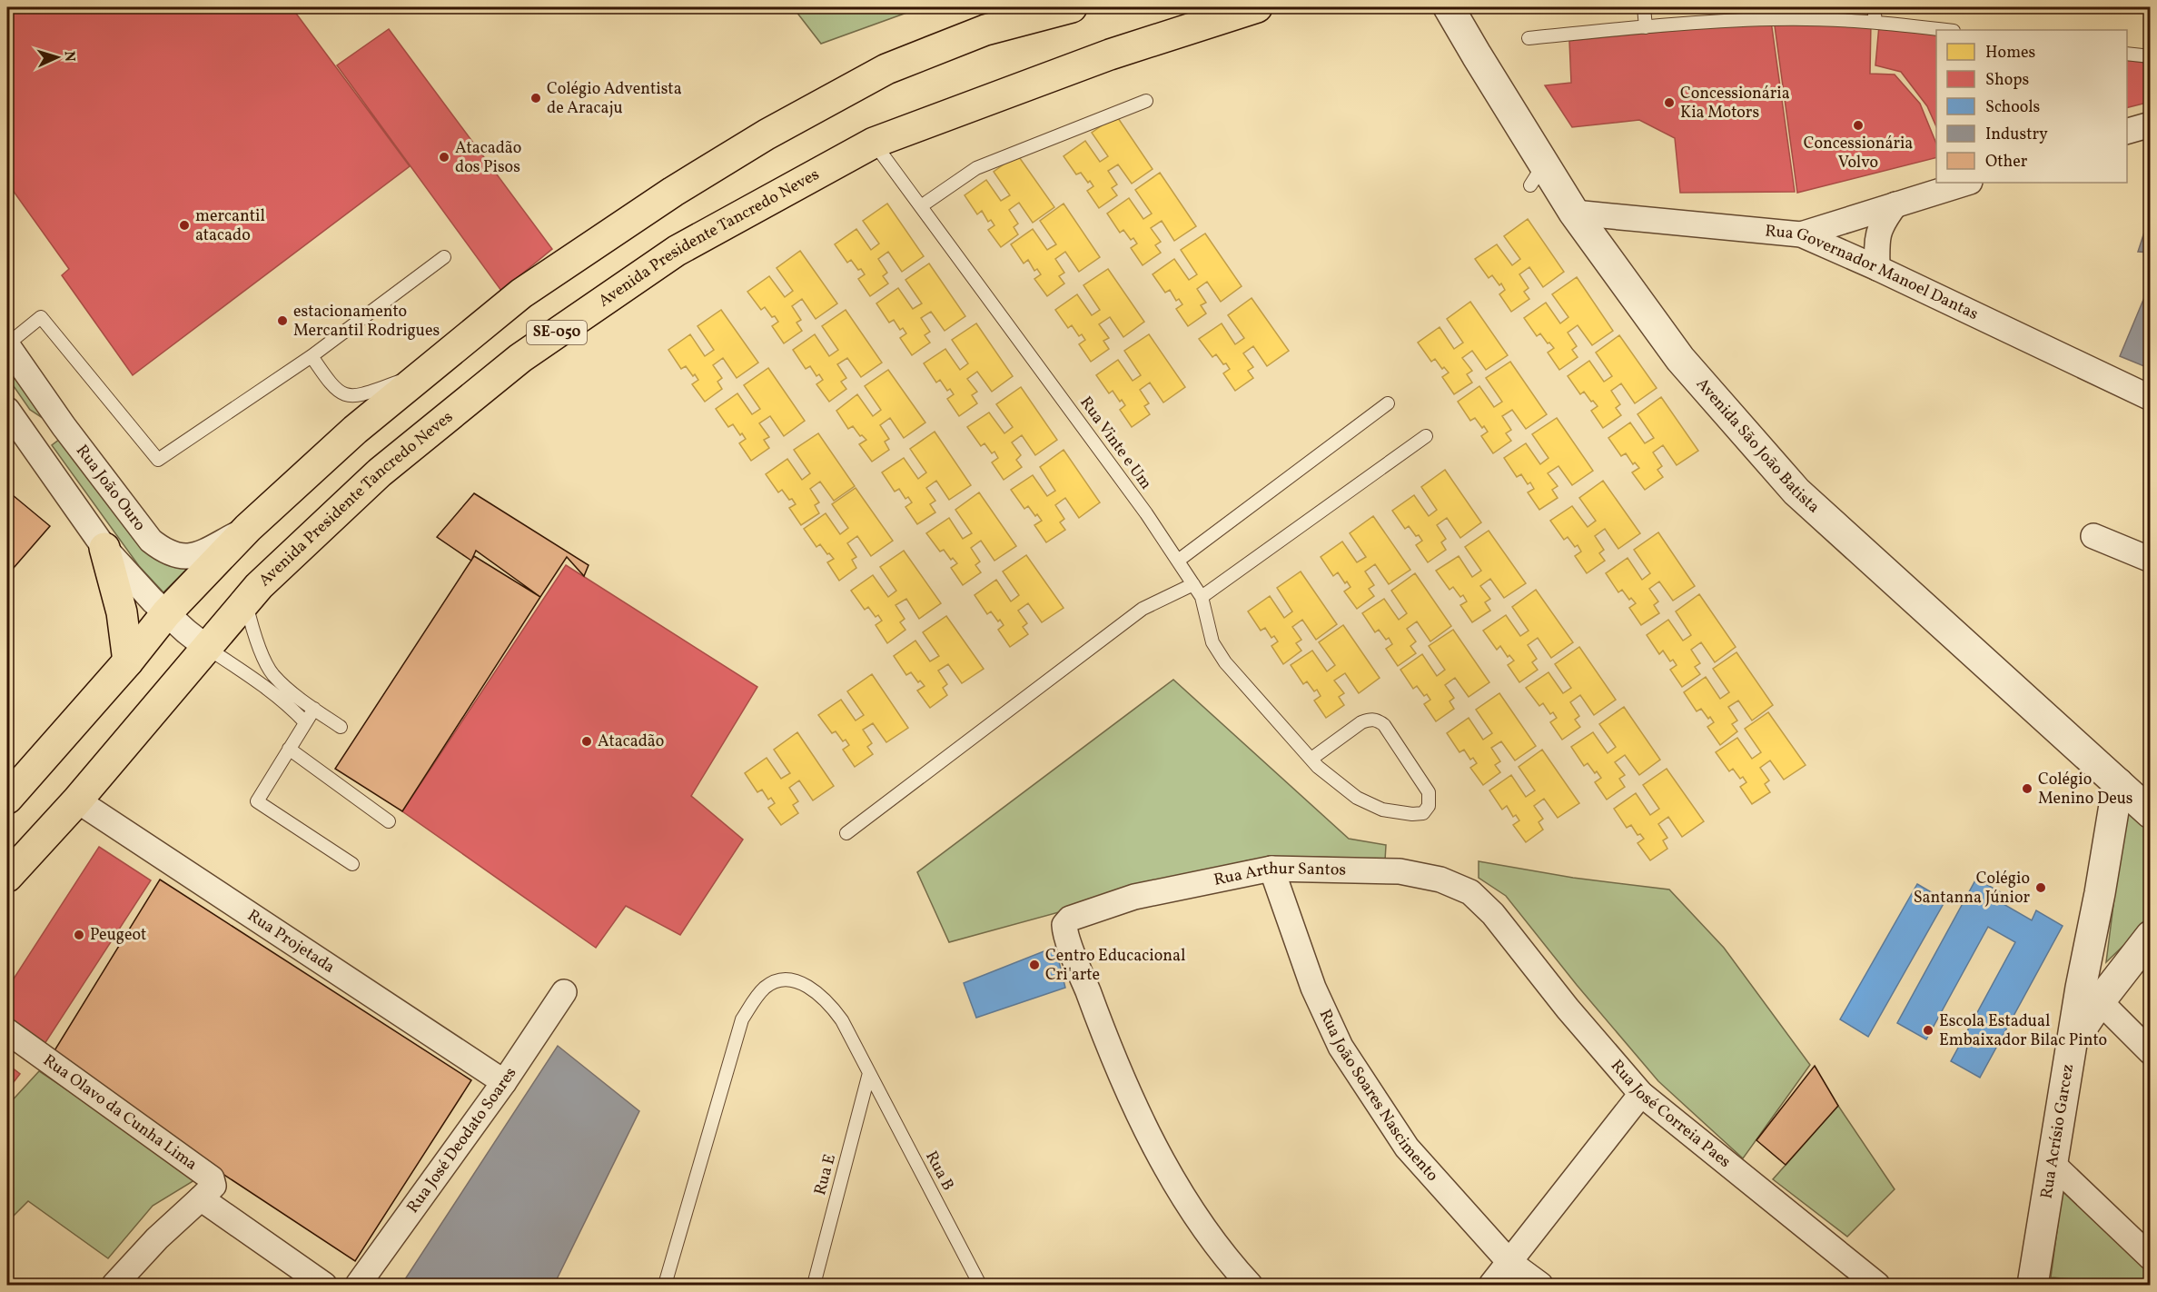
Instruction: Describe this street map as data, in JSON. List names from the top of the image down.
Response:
{
  "streets": {
    "main road": ["Avenida Presidente Tancredo Neves", "SE-050"],
    "street": [
      "Rua Governador Manoel Dantas",
      "Avenida São João Batista",
      "Rua João Ouro",
      "Rua Arthur Santos",
      "Rua Projetada",
      "Rua João Soares Nascimento",
      "Rua Olavo da Cunha Lima",
      "Rua José Correia Paes",
      "Rua Acrísio Garcez",
      "Rua José Deodato Soares"
    ],
    "lane": ["Rua Vinte e Um", "Rua B", "Rua E"]
  },
  "crossings": [
    ["Avenida Presidente Tancredo Neves", "Rua Vinte e Um"],
    ["Avenida Presidente Tancredo Neves", "Rua Projetada"],
    ["Rua Governador Manoel Dantas", "Avenida São João Batista"],
    ["Rua Arthur Santos", "Rua João Soares Nascimento"],
    ["Rua Arthur Santos", "Rua José Correia Paes"],
    ["Rua Projetada", "Rua José Deodato Soares"],
    ["Rua B", "Rua E"]
  ],
  "places": [
    "Colégio Adventista de Aracaju",
    "Concessionária Kia Motors",
    "Concessionária Volvo",
    "Atacadão dos Pisos",
    "mercantil atacado",
    "estacionamento Mercantil Rodrigues",
    "Atacadão",
    "Colégio Menino Deus",
    "Colégio Santanna Júnior",
    "Peugeot",
    "Centro Educacional Cri'arte",
    "Escola Estadual Embaixador Bilac Pinto"
  ],
  "legend": [
    "Homes",
    "Shops",
    "Schools",
    "Industry",
    "Other"
  ],
  "north": "right"
}
